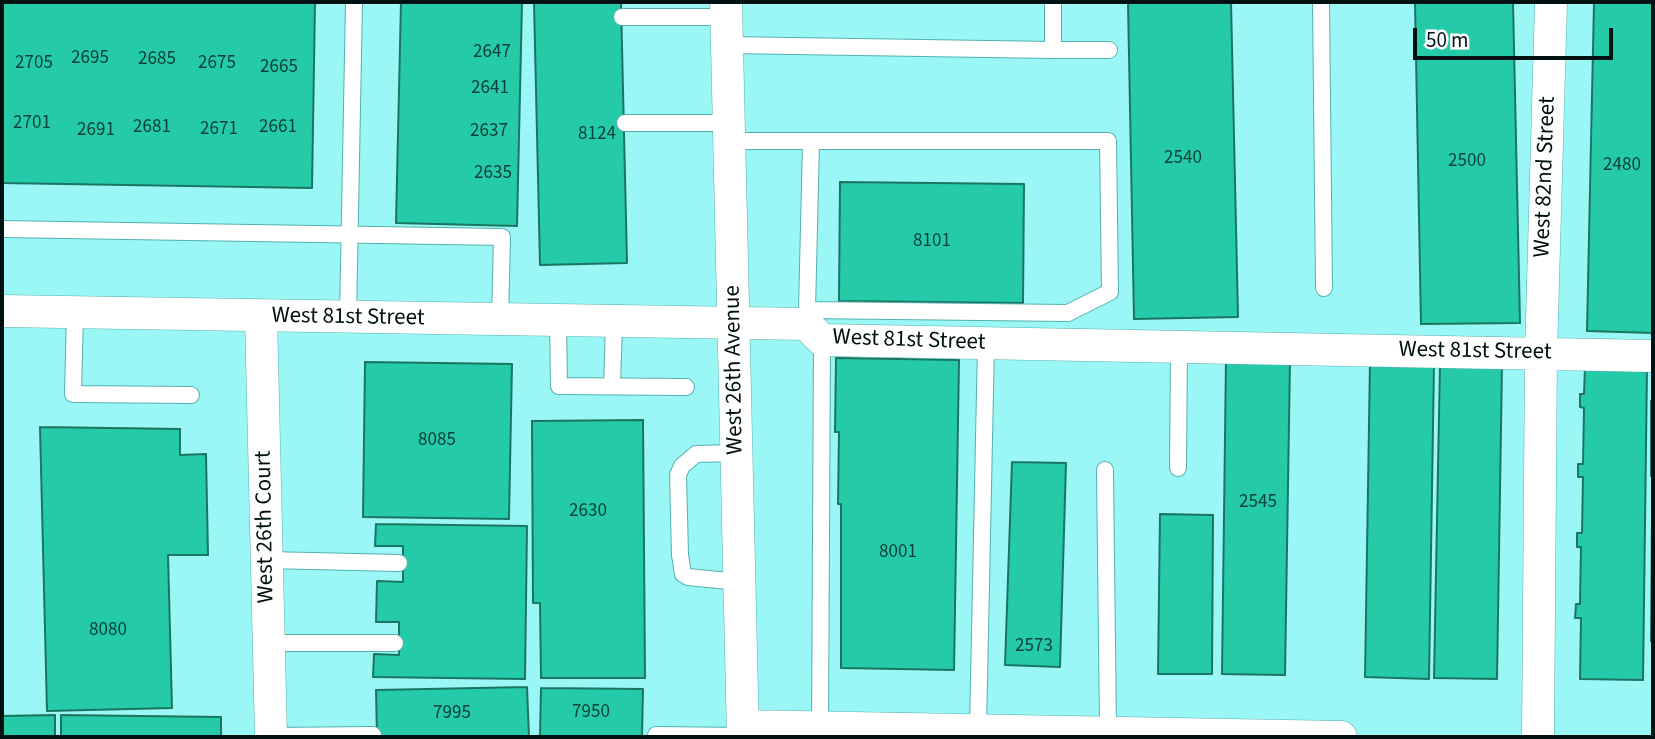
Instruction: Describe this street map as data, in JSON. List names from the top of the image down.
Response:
{
  "streets": {
    "street": [
      "West 82nd Street",
      "West 81st Street",
      "West 26th Avenue",
      "West 26th Court"
    ]
  },
  "crossings": [
    ["West 82nd Street", "West 81st Street"],
    ["West 81st Street", "West 26th Avenue"],
    ["West 81st Street", "West 26th Court"]
  ],
  "house_numbers": [
    "2647",
    "2695",
    "2685",
    "2705",
    "2675",
    "2665",
    "2641",
    "2701",
    "2681",
    "2661",
    "2671",
    "2691",
    "2637",
    "8124",
    "2540",
    "2500",
    "2480",
    "2635",
    "8101",
    "8085",
    "2545",
    "2630",
    "8001",
    "8080",
    "2573",
    "7950",
    "7995"
  ],
  "scale_bar": "50 m"
}
